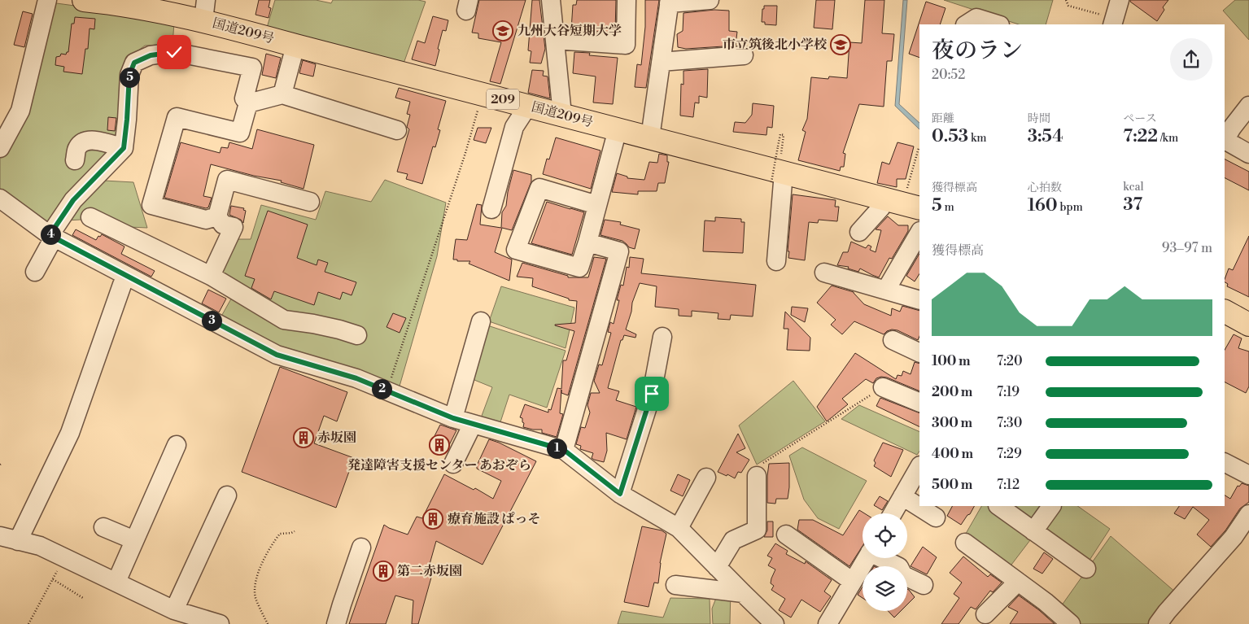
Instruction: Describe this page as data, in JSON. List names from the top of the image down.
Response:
{
  "streets": {
    "highway": ["国道209号", "209"]
  },
  "places": {
    "school or university": ["九州大谷短期大学", "市立筑後北小学校"],
    "building": [
      "赤坂園",
      "発達障害支援センター あおぞら",
      "療育施設 ぱっそ",
      "第二赤坂園"
    ]
  },
  "page": {
    "heading": ["夜のラン", "20:52"],
    "pins": [
      "5",
      "4",
      "3",
      "2",
      "1"
    ],
    "stats": [
      ["距離", "0.53 km"],
      ["時間", "3:54"],
      ["ペース", "7:22 /km"],
      ["獲得標高", "5 m"],
      ["心拍数", "160 bpm"],
      ["kcal", "37"]
    ],
    "chart": ["獲得標高", "93–97 m"],
    "list": [
      {
        "name": "100 m",
        "note": "7:20"
      },
      {
        "name": "200 m",
        "note": "7:19"
      },
      {
        "name": "300 m",
        "note": "7:30"
      },
      {
        "name": "400 m",
        "note": "7:29"
      },
      {
        "name": "500 m",
        "note": "7:12"
      }
    ]
  }
}
